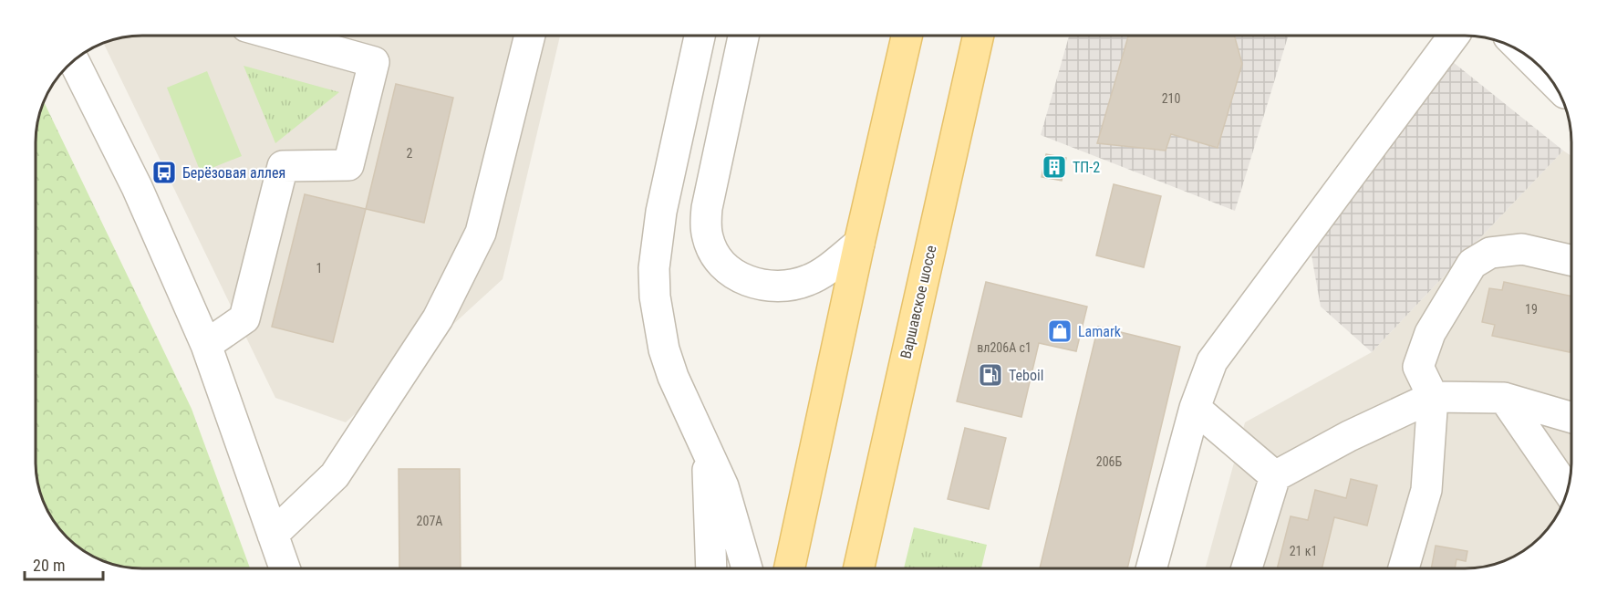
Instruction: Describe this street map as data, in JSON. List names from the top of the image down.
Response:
{
  "streets": {
    "main road": ["Варшавское шоссе"]
  },
  "places": {
    "building": ["ТП-2"],
    "bus stop": ["Берёзовая аллея"],
    "shop": ["Lamark"],
    "fuel station": ["Teboil"]
  },
  "house_numbers": [
    "210",
    "2",
    "1",
    "19",
    "вл206А с1",
    "206Б",
    "207А",
    "21 к1"
  ],
  "scale_bar": "20 m"
}
